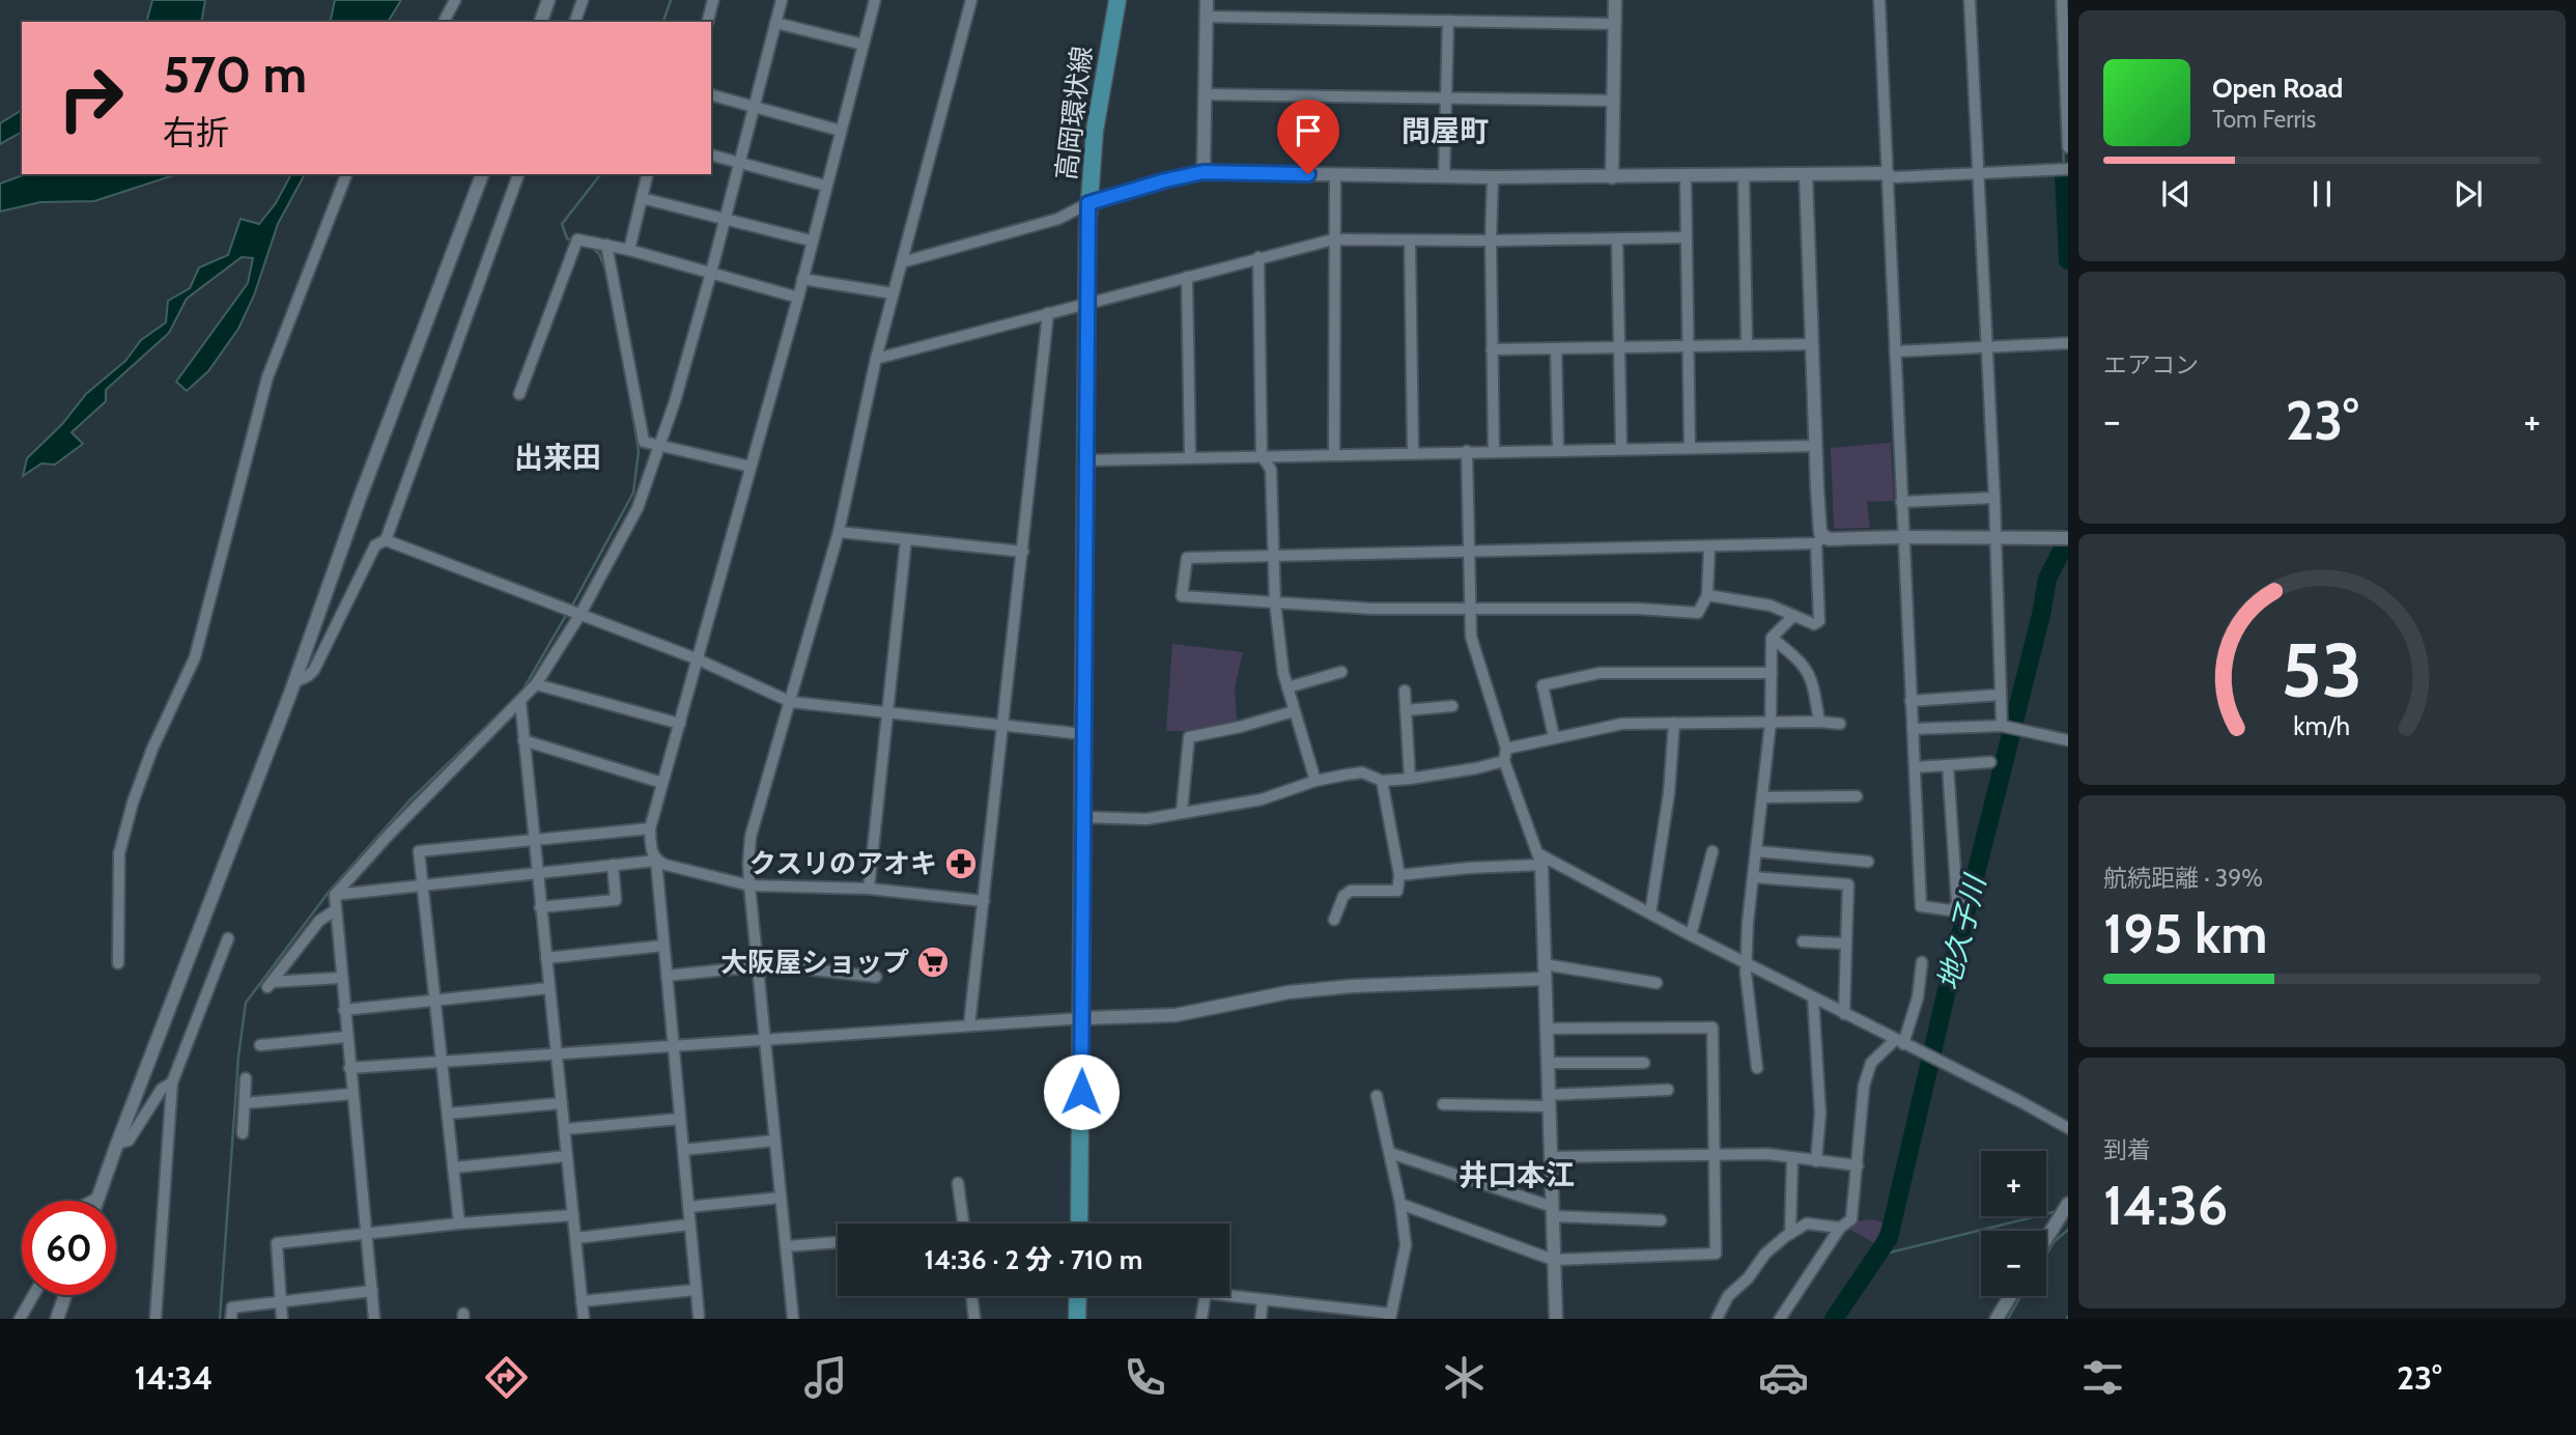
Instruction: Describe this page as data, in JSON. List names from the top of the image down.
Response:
{
  "streets": {
    "main road": ["高岡環状線"]
  },
  "districts": ["問屋町", "出来田", "井口本江"],
  "water": ["地久子川"],
  "places": {
    "pharmacy": ["クスリのアオキ"],
    "supermarket": ["大阪屋ショップ"]
  },
  "page": {
    "turn": ["570 m", "右折"],
    "song": ["Open Road", "Tom Ferris"],
    "tile": [
      "エアコン",
      ["航続距離 · 39%", "195 km"],
      ["到着", "14:36"]
    ],
    "heat": ["−", "23°", "+"],
    "map_buttons": ["+", "−"],
    "limit": "60",
    "trip": "14:36 · 2 分 · 710 m",
    "tabs": ["14:34", "23°"],
    "gauge": ["53", "km/h"]
  }
}
